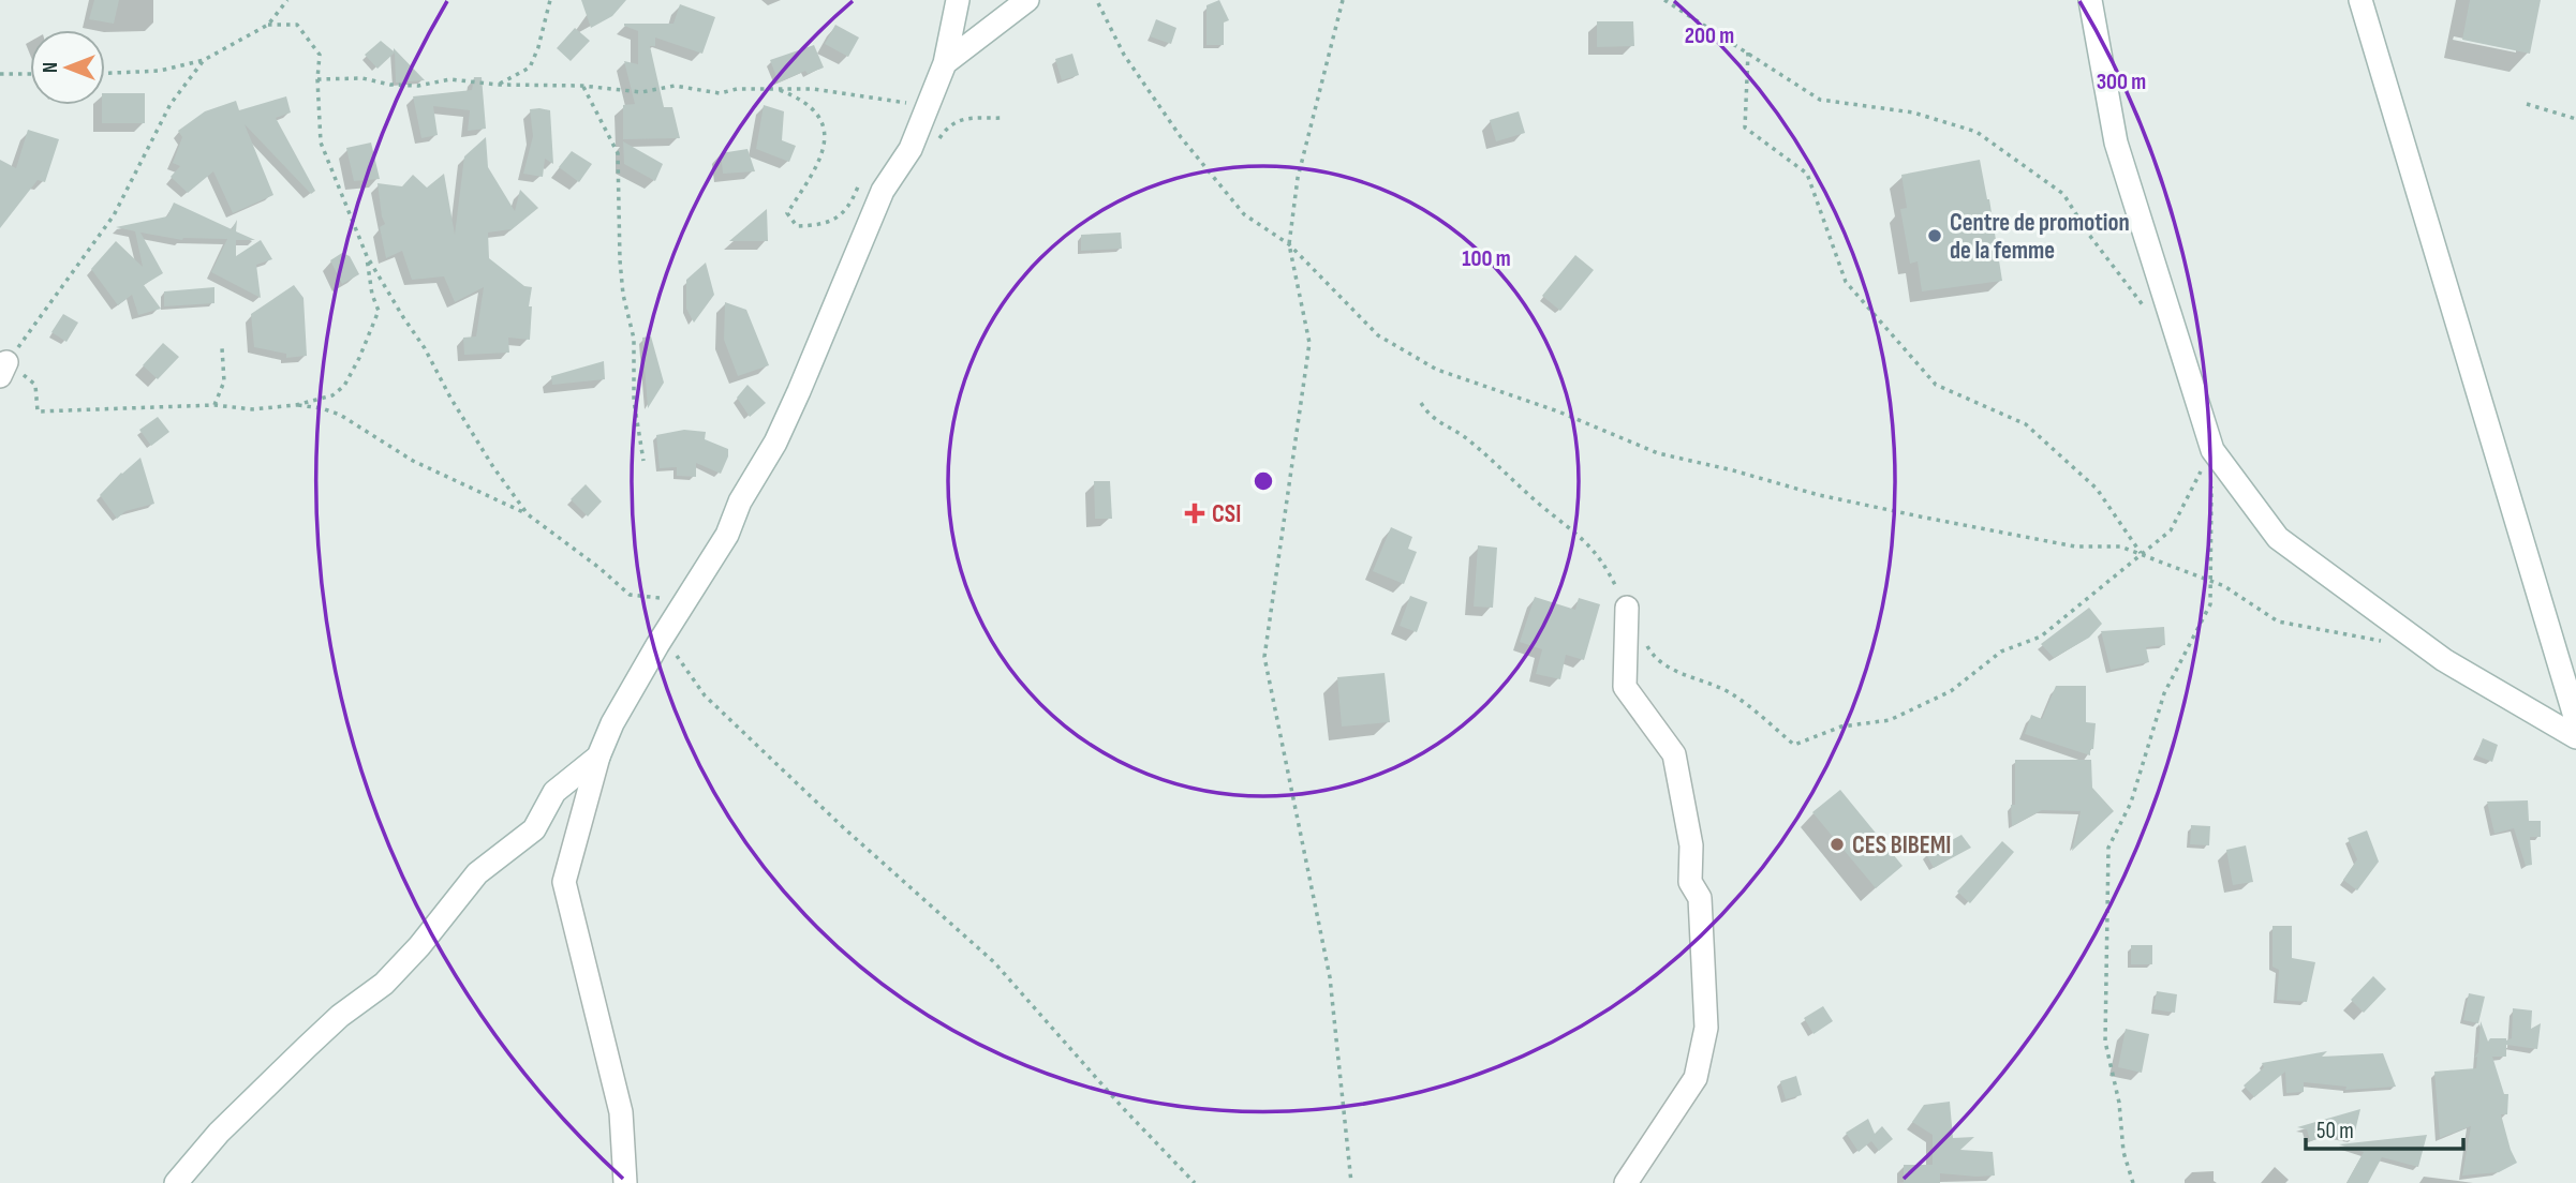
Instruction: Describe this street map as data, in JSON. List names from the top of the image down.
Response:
{
  "places": {
    "other": ["Centre de promotion de la femme", "CES BIBEMI"],
    "health": ["CSI"]
  },
  "scale_bar": "50 m",
  "north": "left",
  "rings": ["200 m", "300 m", "100 m"]
}
